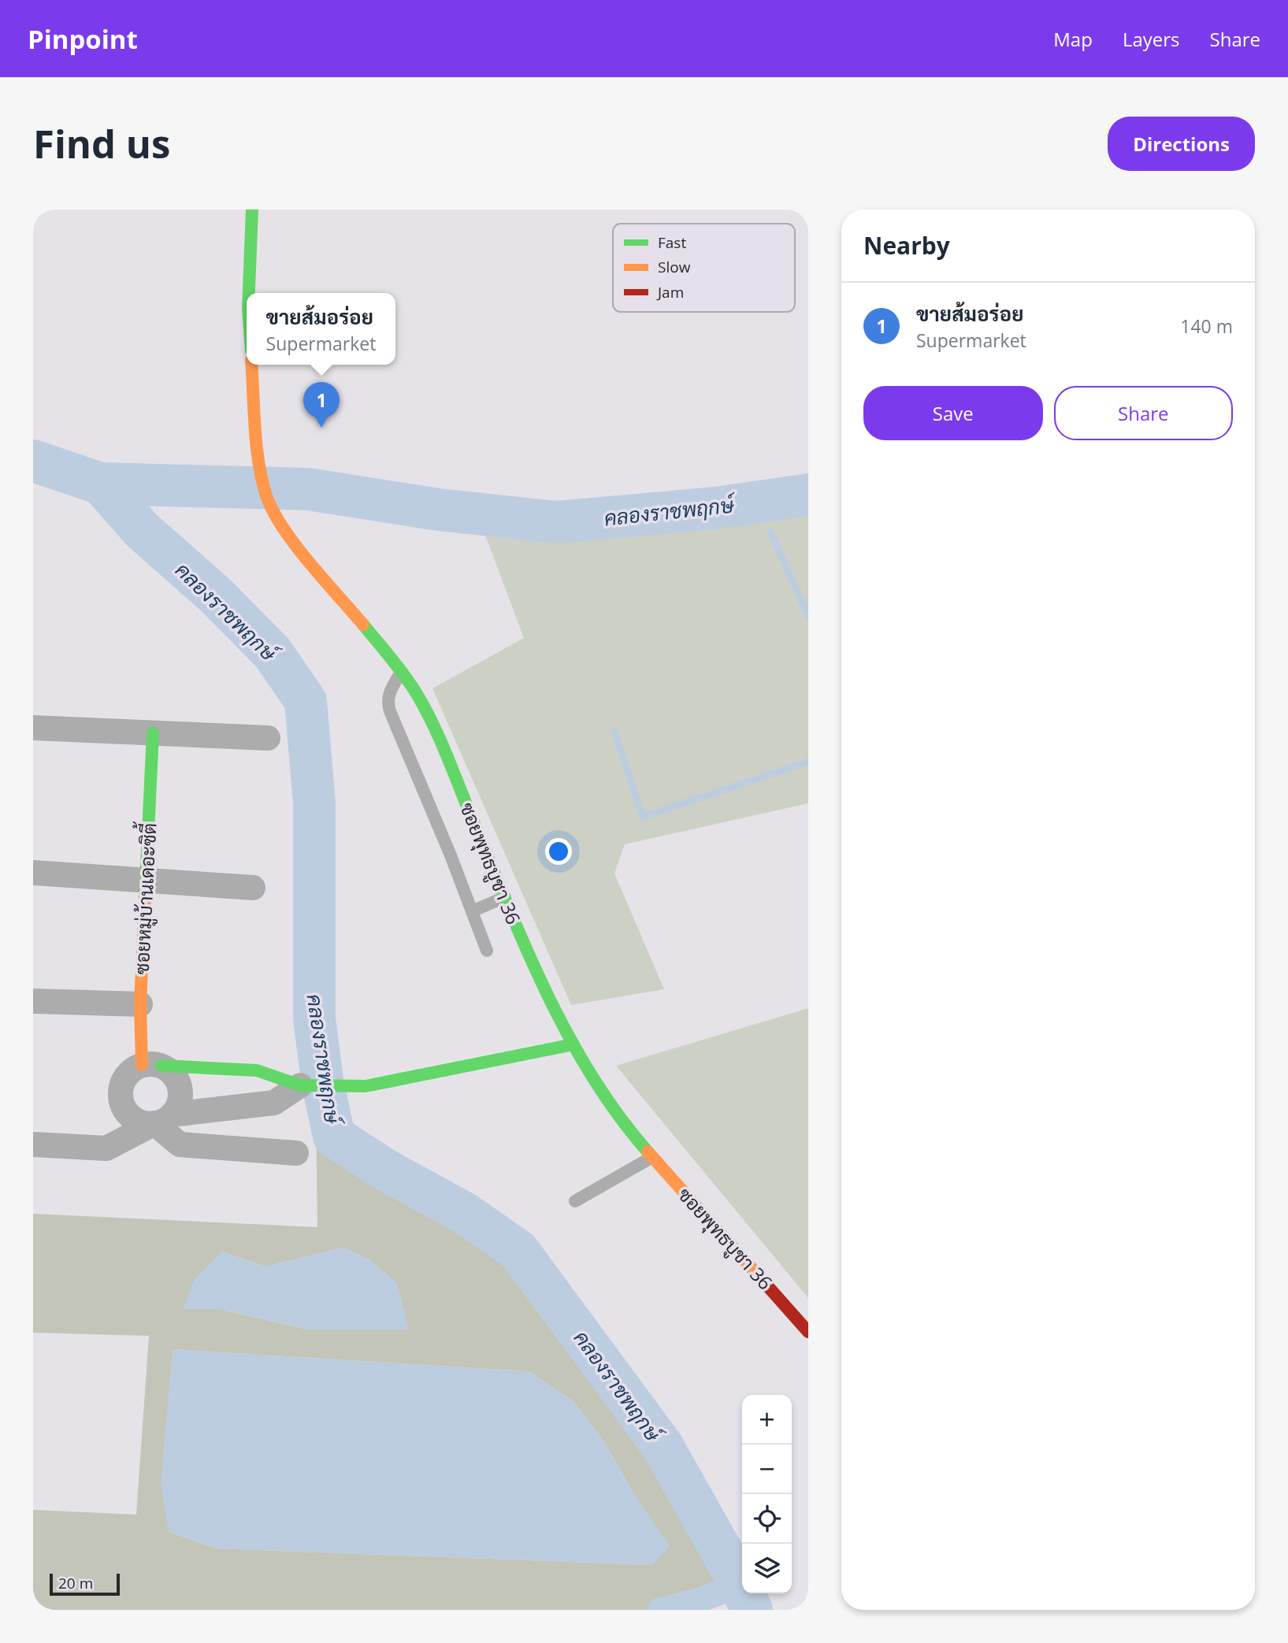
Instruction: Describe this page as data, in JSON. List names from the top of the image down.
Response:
{
  "streets": {
    "street": ["ซอยพุทธบูชา 36", "ซอยหมู่บ้านเดอะซิตี้"]
  },
  "water": ["คลองราชพฤกษ์"],
  "legend": ["Fast", "Slow", "Jam"],
  "scale_bar": "20 m",
  "page": {
    "header": "Pinpoint",
    "nav": ["Map", "Layers", "Share"],
    "buttons": [
      "Directions",
      ["Save", "Share"]
    ],
    "title": "Find us",
    "heading": "Nearby",
    "list": [
      {
        "mark": "1",
        "name": "ขายส้มอร่อย",
        "note": "Supermarket",
        "value": "140 m"
      }
    ],
    "popup": ["ขายส้มอร่อย", "Supermarket"],
    "pins": "1",
    "map_buttons": ["+", "−"],
    "scale": "20 m"
  }
}
